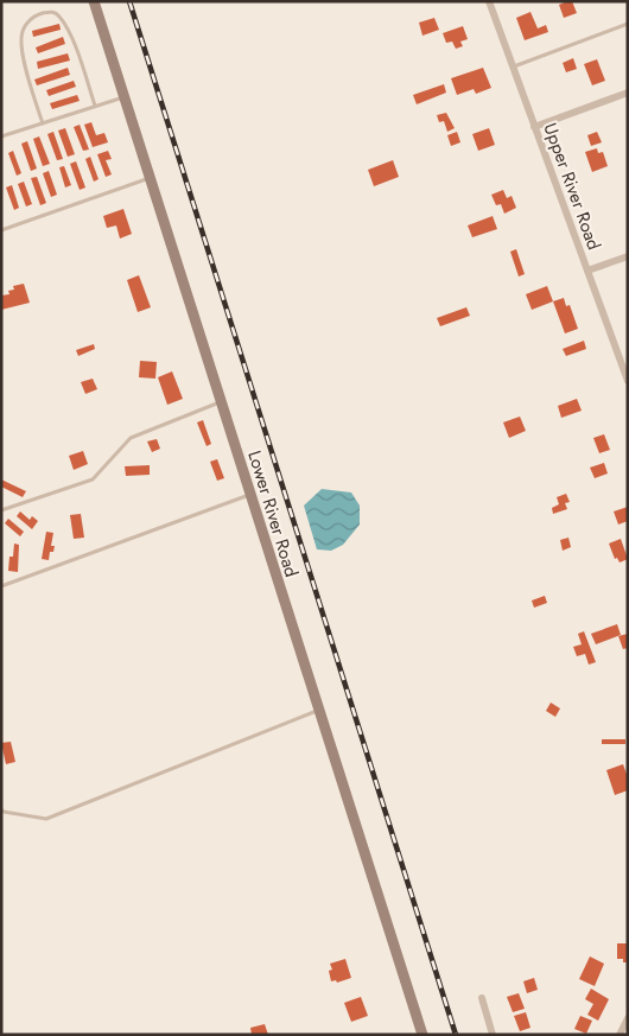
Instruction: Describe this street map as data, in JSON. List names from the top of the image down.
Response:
{
  "streets": {
    "street": ["Upper River Road", "Lower River Road"]
  }
}
